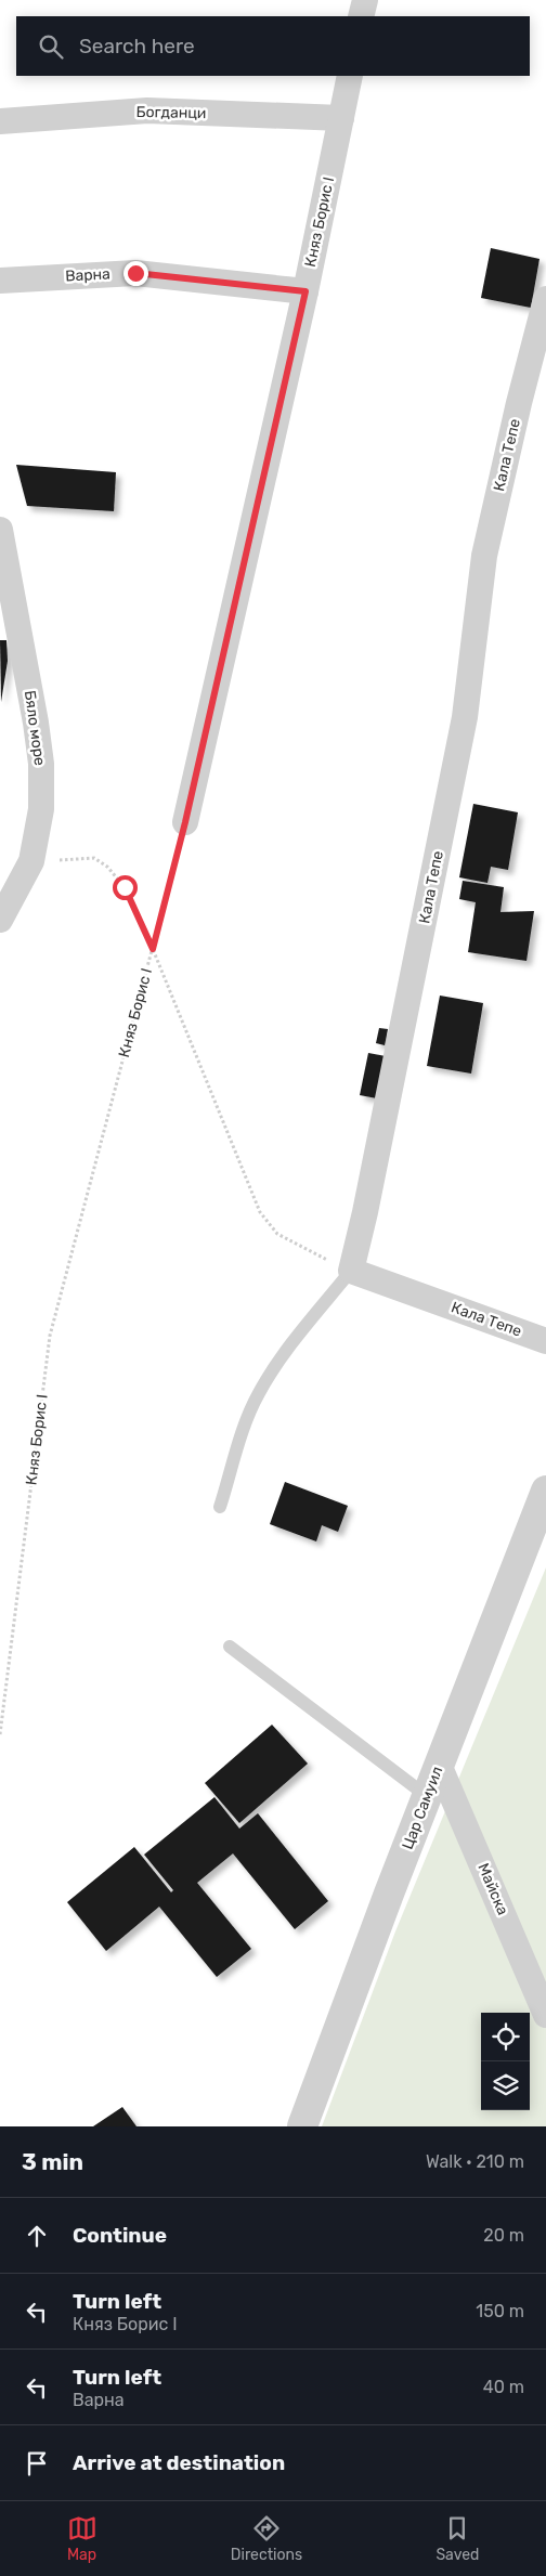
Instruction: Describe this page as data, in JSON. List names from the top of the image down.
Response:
{
  "streets": {
    "street": [
      "Богданци",
      "Княз Борис I",
      "Варна",
      "Кала Тепе",
      "Бяло море",
      "Цар Самуил",
      "Майска"
    ]
  },
  "crossings": [
    ["Богданци", "Княз Борис I"],
    ["Княз Борис I", "Варна"],
    ["Цар Самуил", "Майска"]
  ],
  "page": {
    "search": "Search here",
    "heading": ["3 min", "Walk · 210 m"],
    "list": [
      ["Continue", "20 m"],
      ["Turn left", "Княз Борис I", "150 m"],
      ["Turn left", "Варна", "40 m"],
      "Arrive at destination"
    ],
    "nav": ["Map", "Directions", "Saved"]
  }
}
